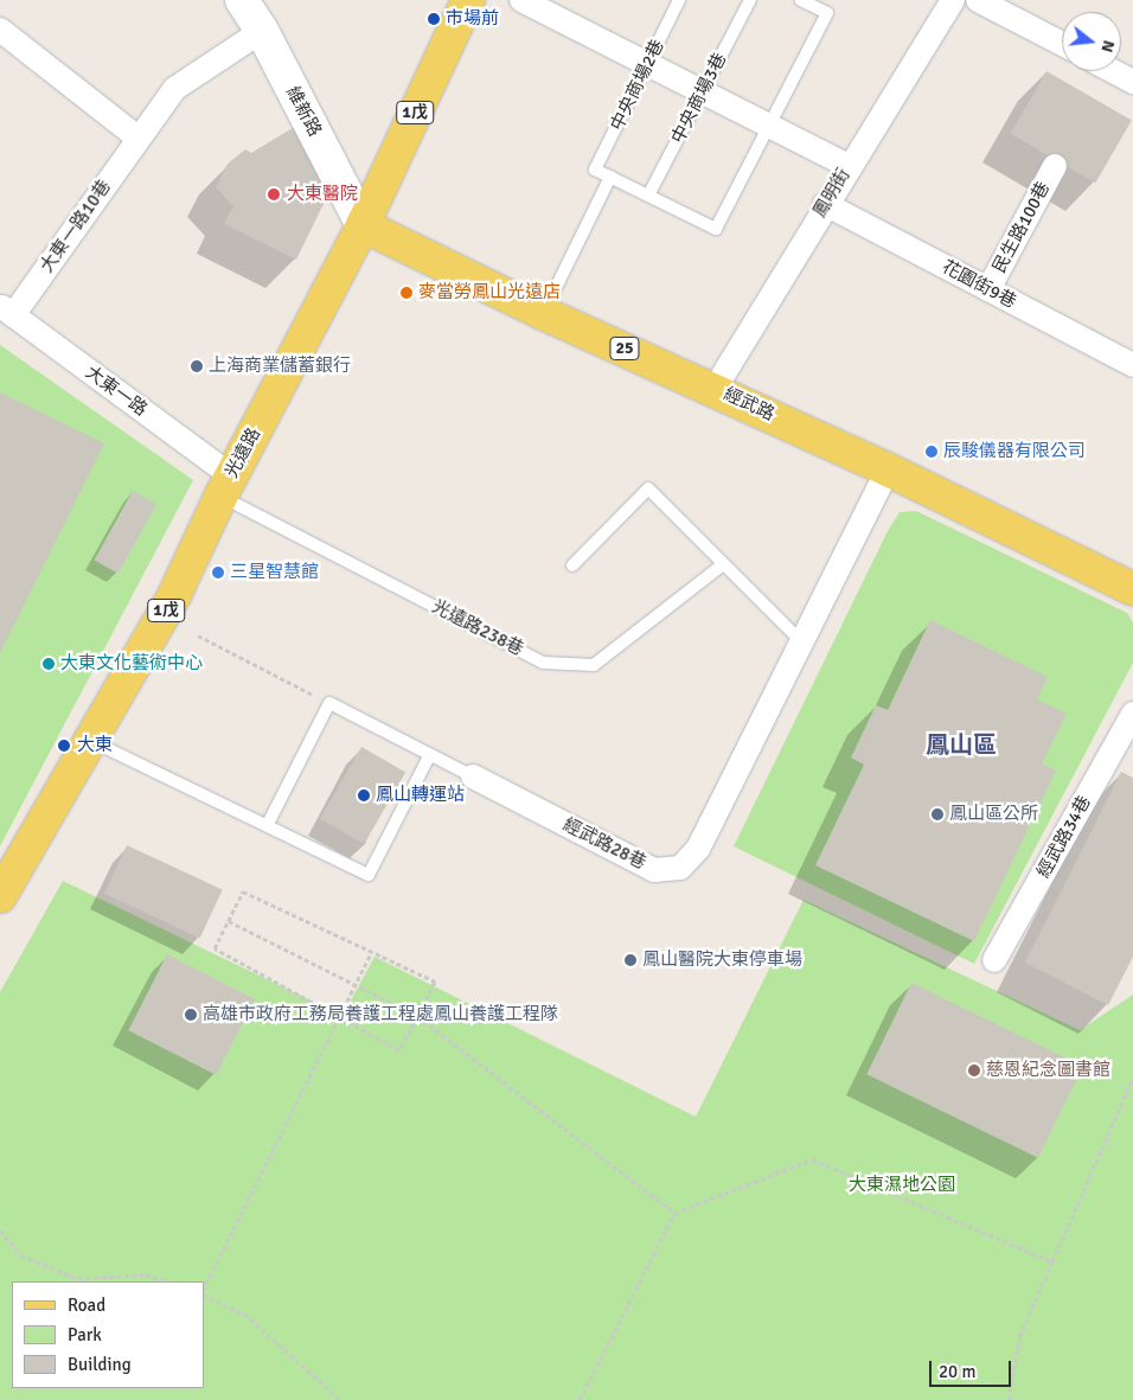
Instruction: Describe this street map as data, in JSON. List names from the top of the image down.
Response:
{
  "streets": {
    "main road": [
      "維新路",
      "1戊",
      "25",
      "經武路",
      "光遠路"
    ],
    "street": [
      "鳳明街",
      "大東一路10巷",
      "民生路100巷",
      "花園街9巷",
      "大東一路",
      "經武路34巷",
      "經武路28巷"
    ],
    "lane": ["中央商場2巷", "中央商場3巷", "光遠路238巷"]
  },
  "crossings": [
    ["維新路", "大東一路10巷"],
    ["維新路", "經武路"],
    ["維新路", "光遠路"],
    ["鳳明街", "花園街9巷"],
    ["鳳明街", "經武路"],
    ["大東一路10巷", "大東一路"],
    ["民生路100巷", "花園街9巷"],
    ["大東一路", "光遠路"],
    ["大東一路", "光遠路238巷"],
    ["經武路", "光遠路"],
    ["經武路", "經武路28巷"],
    ["光遠路", "光遠路238巷"]
  ],
  "districts": ["鳳山區"],
  "parks": ["大東濕地公園"],
  "places": [
    "市場前",
    "大東醫院",
    "麥當勞鳳山光遠店",
    "上海商業儲蓄銀行",
    "辰駿儀器有限公司",
    "三星智慧館",
    "大東文化藝術中心",
    "大東",
    "鳳山轉運站",
    "鳳山區公所",
    "鳳山醫院大東停車場",
    "高雄市政府工務局養護工程處鳳山養護工程隊",
    "慈恩紀念圖書館"
  ],
  "legend": ["Road", "Park", "Building"],
  "scale_bar": "20 m",
  "north": "right"
}
